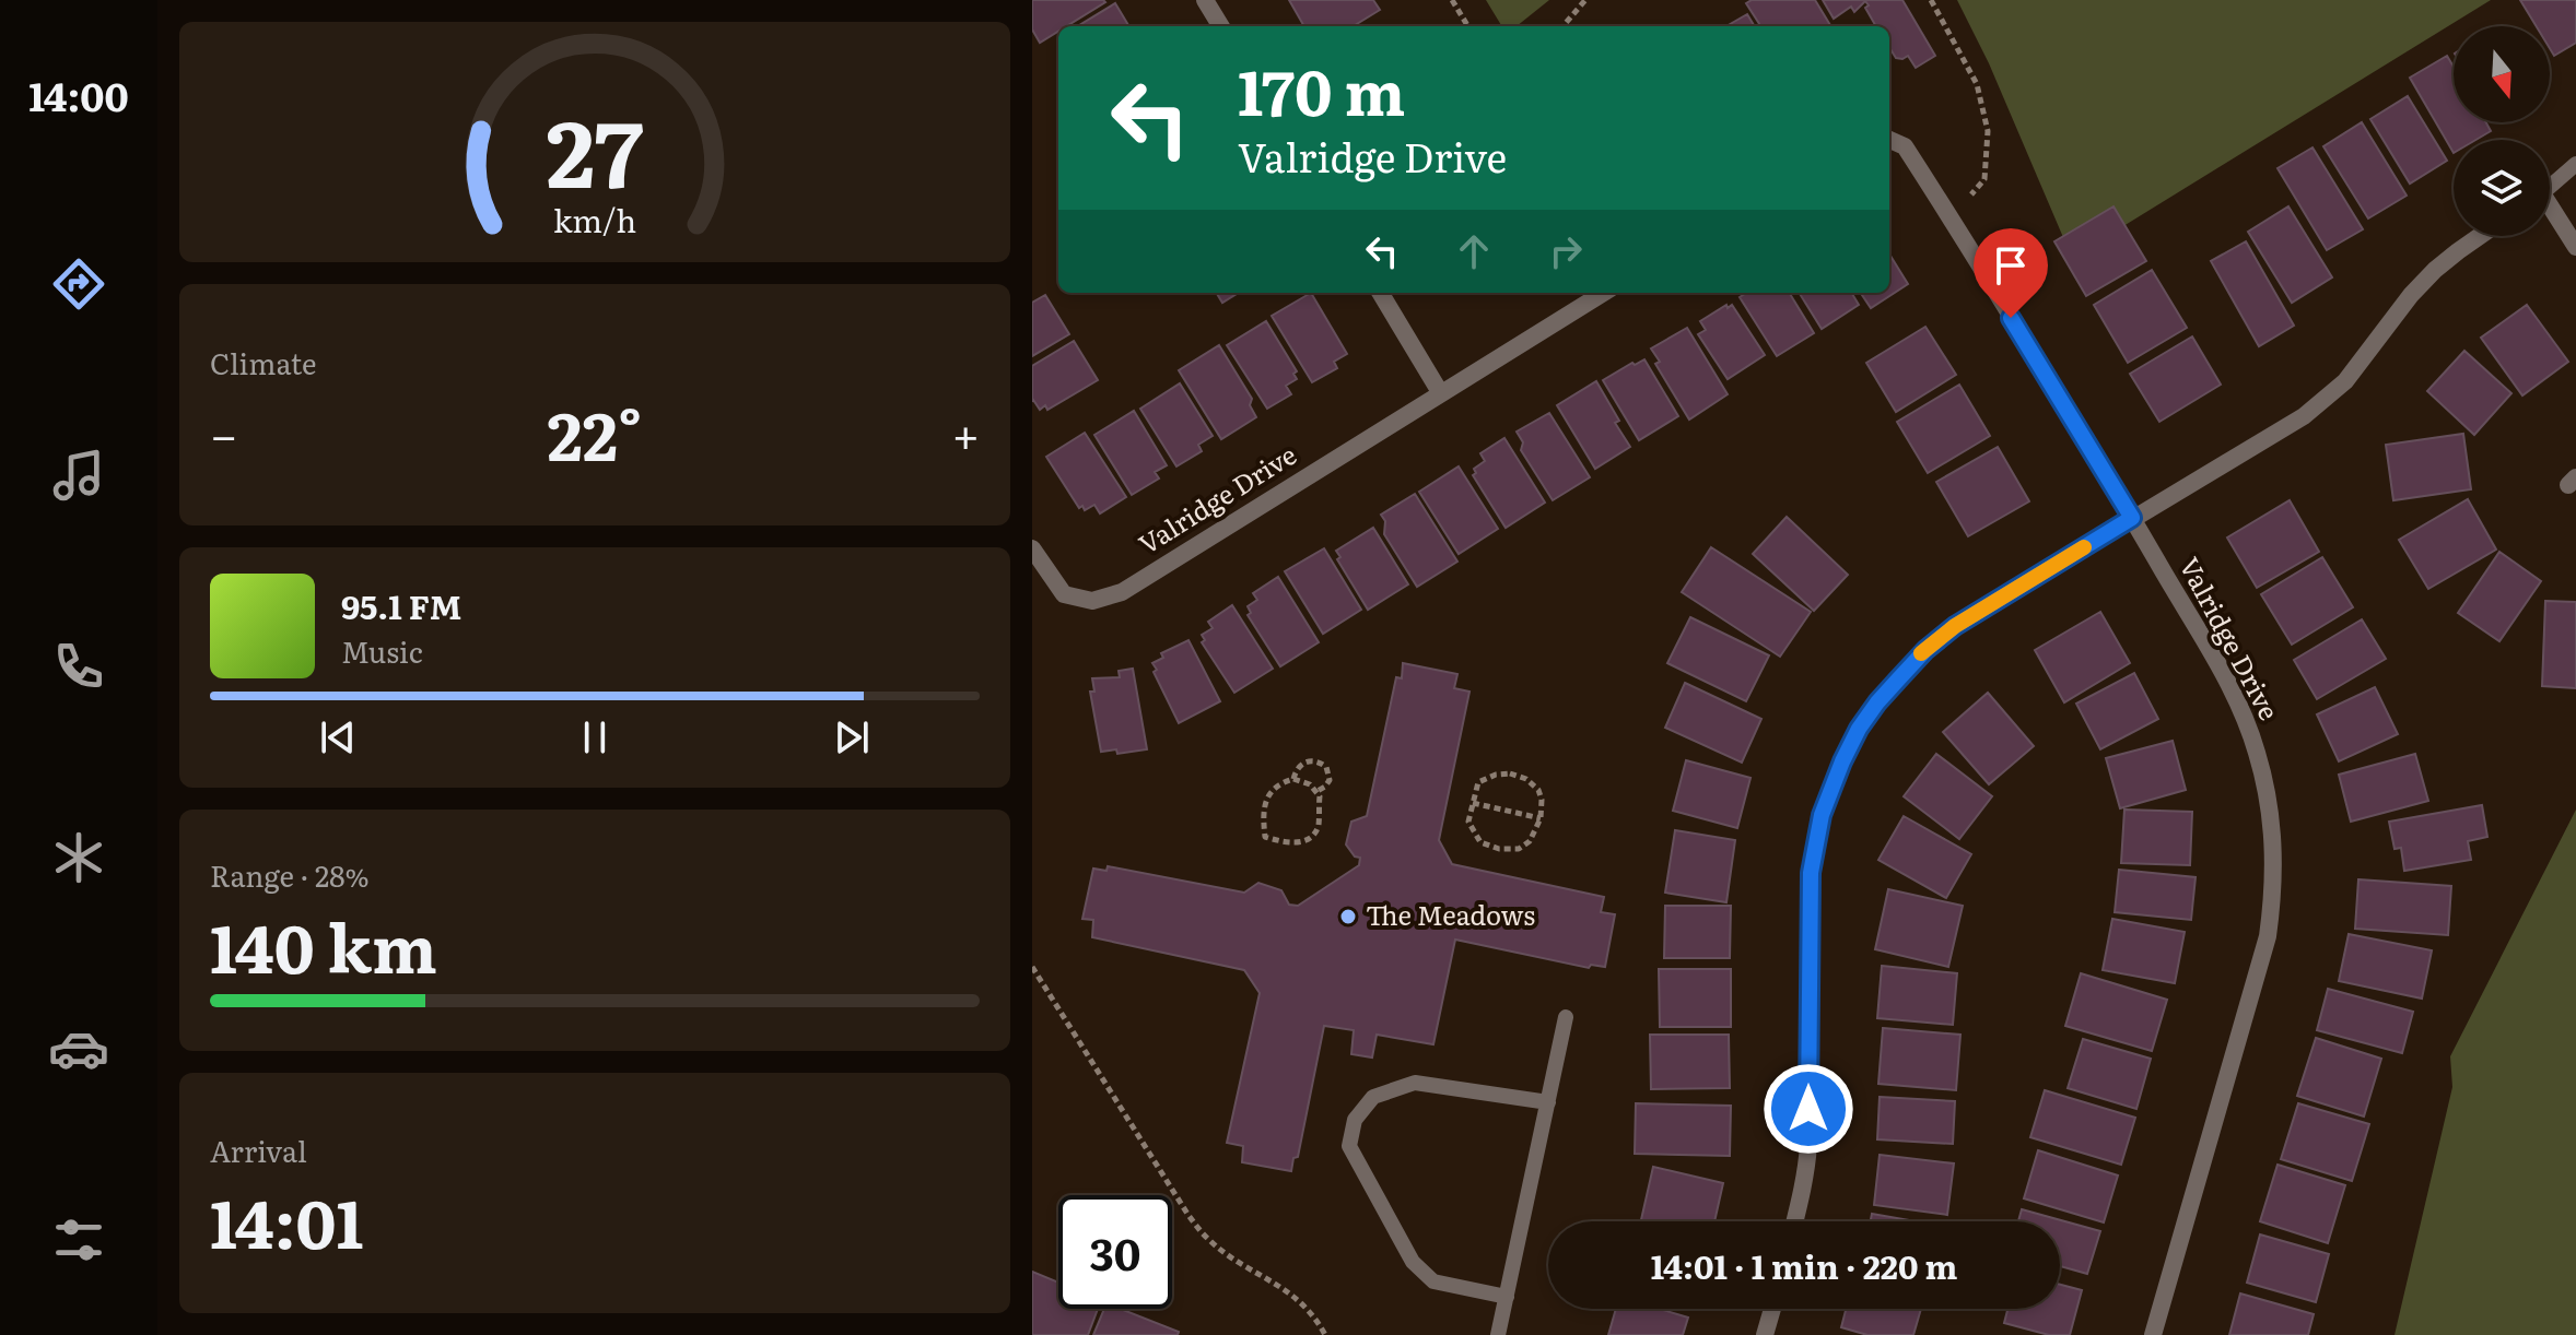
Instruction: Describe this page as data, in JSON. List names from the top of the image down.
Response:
{
  "streets": {
    "street": ["Valridge Drive"]
  },
  "places": ["The Meadows"],
  "north": "bottom",
  "page": {
    "tabs": "14:00",
    "turn": ["170 m", "Valridge Drive"],
    "tile": [
      "Climate",
      ["Range · 28%", "140 km"],
      ["Arrival", "14:01"]
    ],
    "heat": ["−", "22°", "+"],
    "song": ["95.1 FM", "Music"],
    "limit": "30",
    "trip": "14:01 · 1 min · 220 m",
    "gauge": ["27", "km/h"]
  }
}
